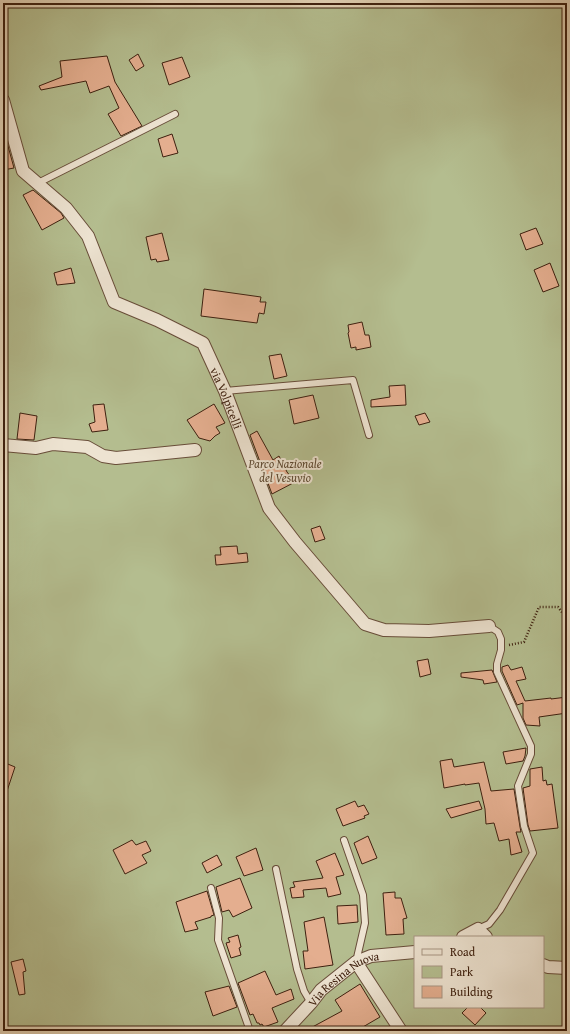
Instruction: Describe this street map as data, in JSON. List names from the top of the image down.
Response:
{
  "streets": {
    "street": ["via Volpicelli", "Via Resina Nuova"]
  },
  "parks": ["Parco Nazionale del Vesuvio"],
  "legend": ["Road", "Park", "Building"]
}
